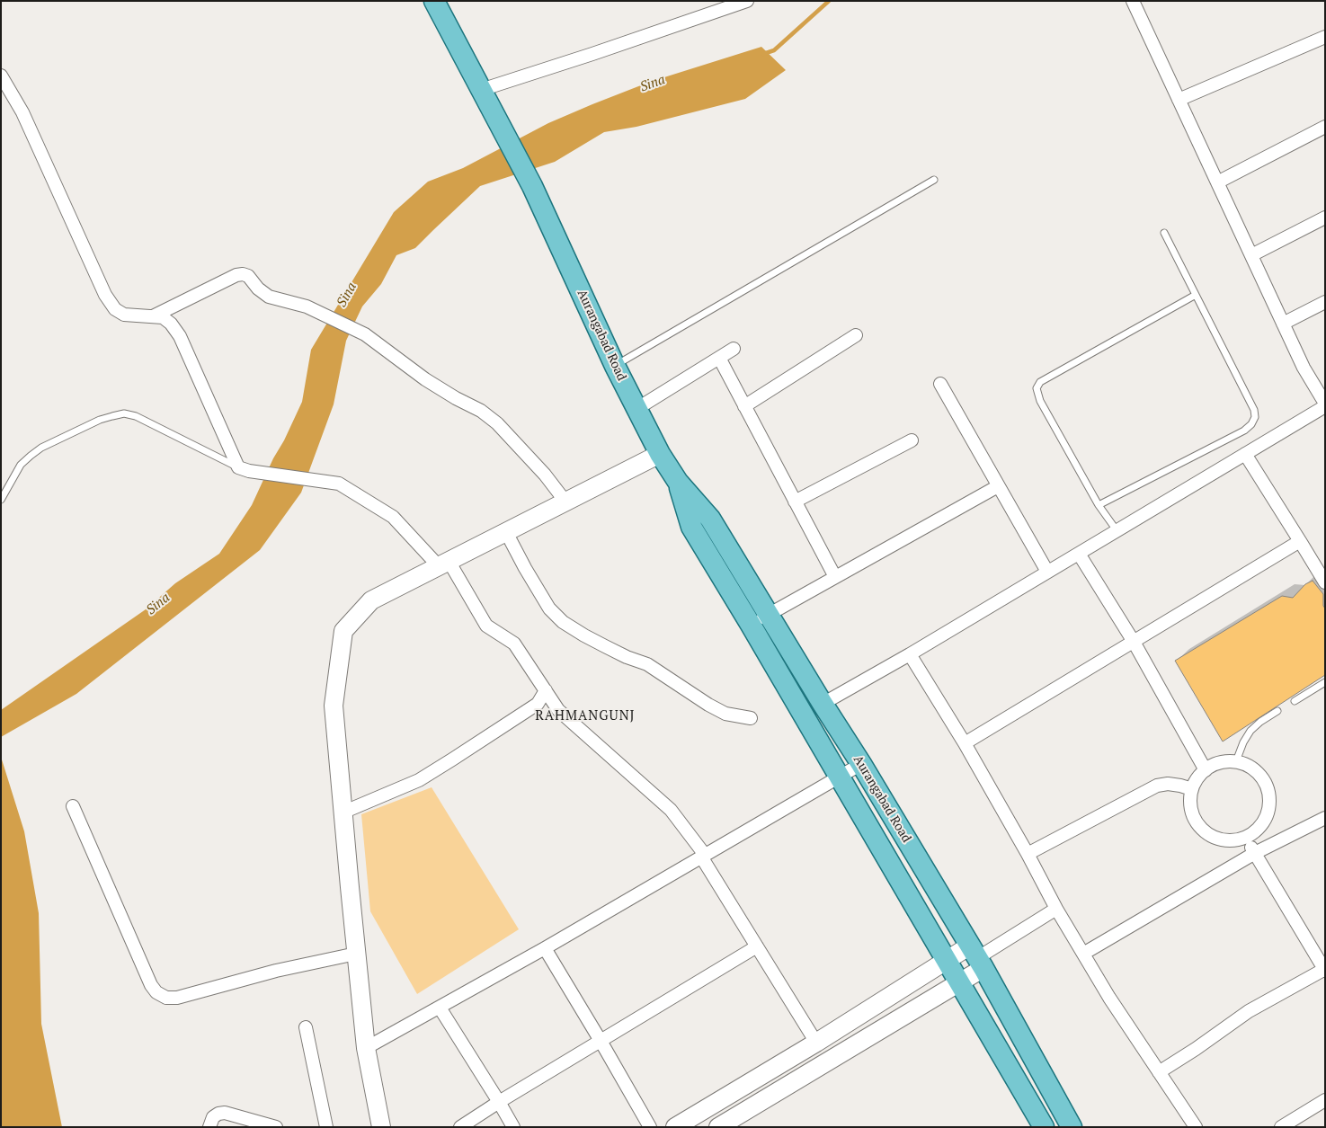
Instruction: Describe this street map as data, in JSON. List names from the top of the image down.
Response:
{
  "streets": {
    "main road": ["Aurangabad Road"]
  },
  "districts": ["RAHMANGUNJ"],
  "water": ["Sina"]
}
